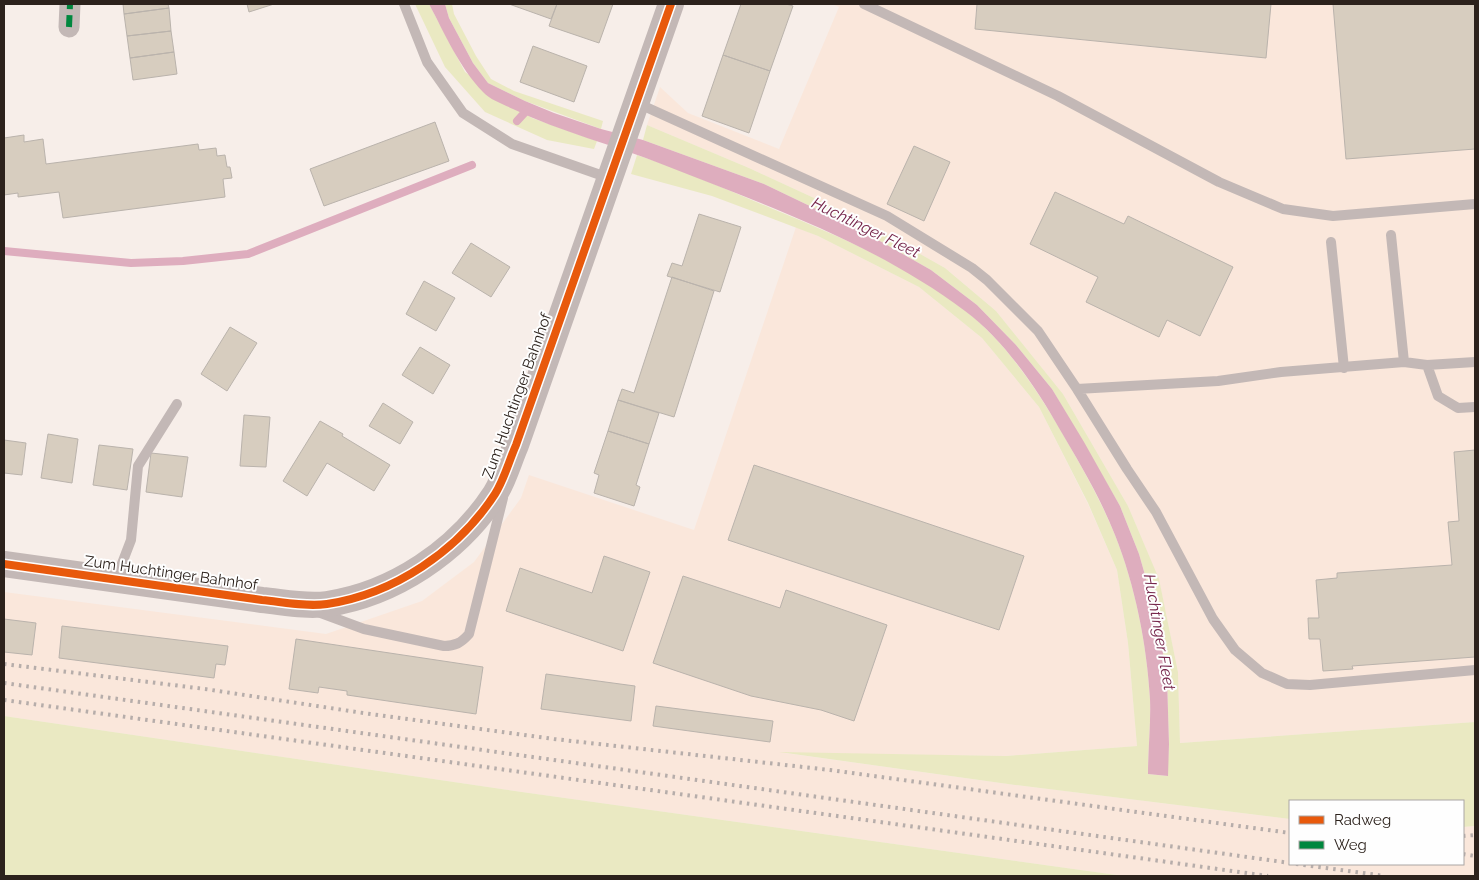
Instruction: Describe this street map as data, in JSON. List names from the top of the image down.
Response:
{
  "streets": {
    "street": ["Zum Huchtinger Bahnhof"]
  },
  "water": ["Huchtinger Fleet"],
  "legend": ["Radweg", "Weg"]
}
